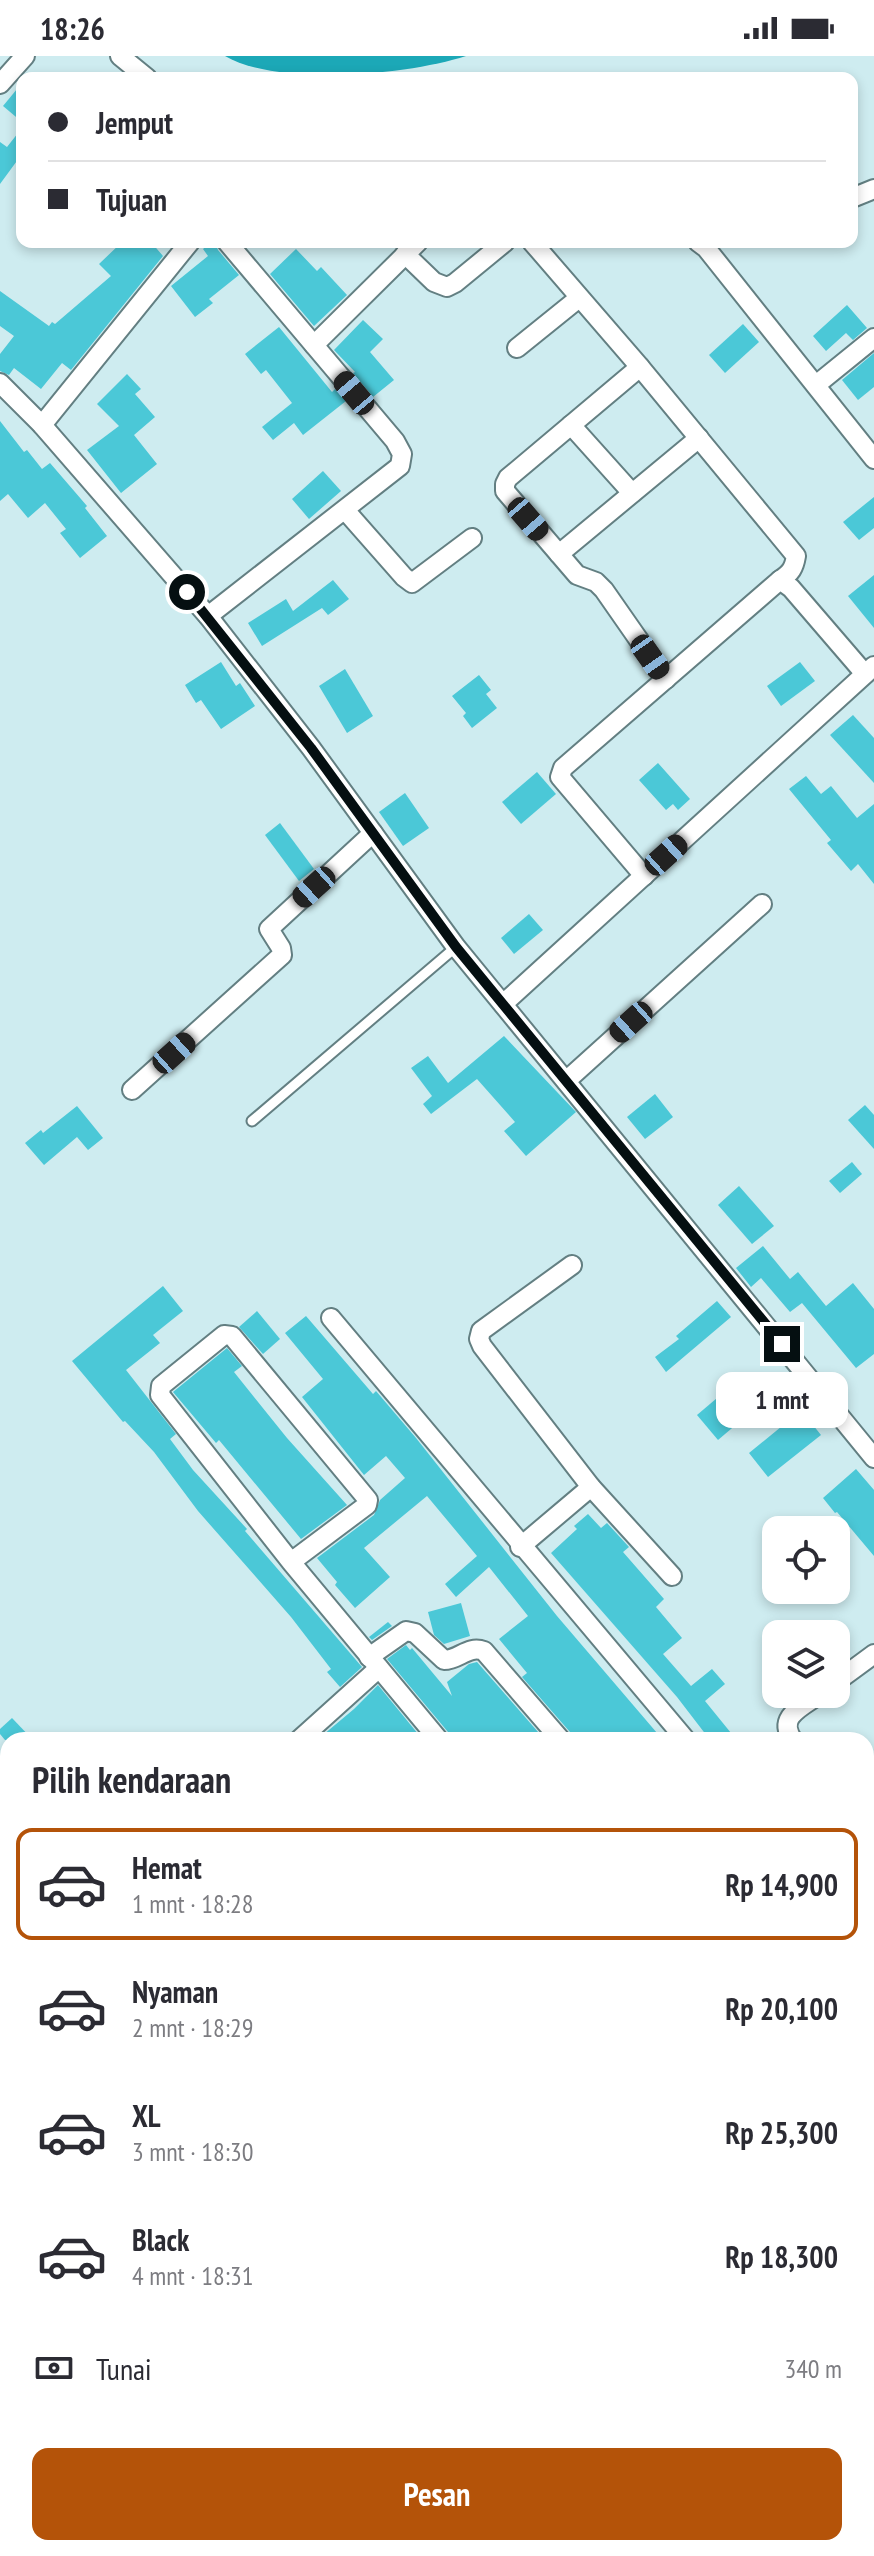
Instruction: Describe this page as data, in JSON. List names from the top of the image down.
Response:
{
  "page": {
    "status": "18:26",
    "banner": ["Jemput", "Tujuan"],
    "bubble": "1 mnt",
    "heading": "Pilih kendaraan",
    "list": [
      {
        "name": "Hemat",
        "note": "1 mnt · 18:28",
        "value": "Rp 14,900"
      },
      {
        "name": "Nyaman",
        "note": "2 mnt · 18:29",
        "value": "Rp 20,100"
      },
      {
        "name": "XL",
        "note": "3 mnt · 18:30",
        "value": "Rp 25,300"
      },
      {
        "name": "Black",
        "note": "4 mnt · 18:31",
        "value": "Rp 18,300"
      }
    ],
    "pay": ["Tunai", "340 m"],
    "buttons": "Pesan"
  }
}
